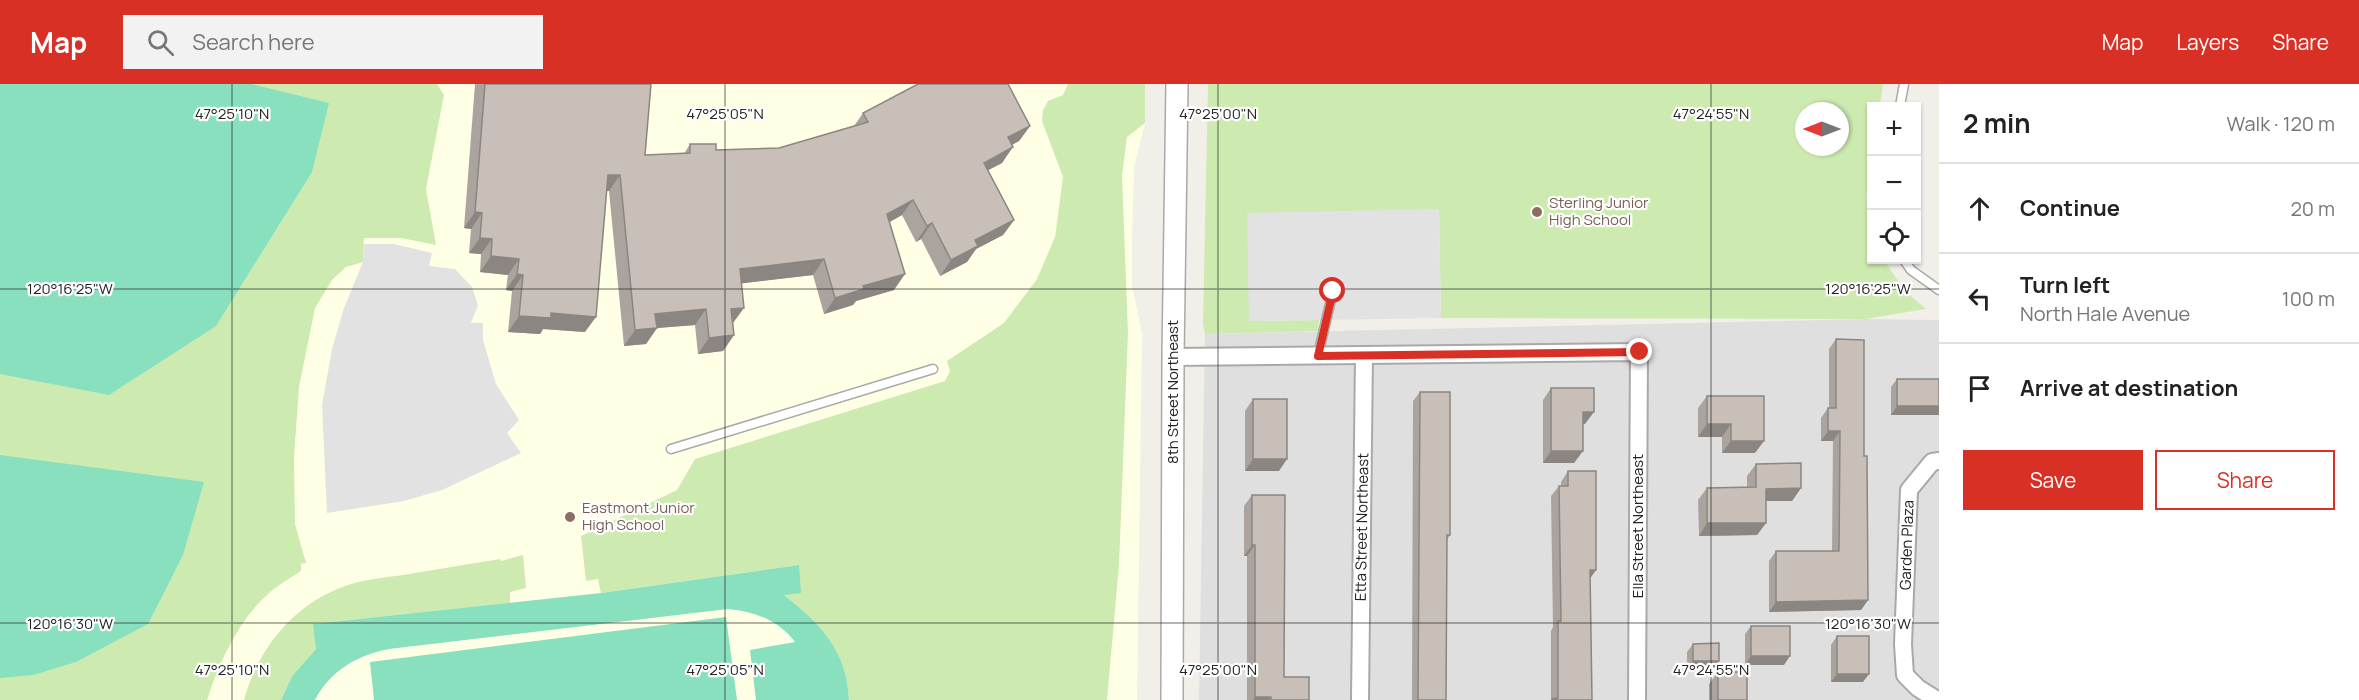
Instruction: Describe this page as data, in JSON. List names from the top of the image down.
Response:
{
  "streets": {
    "street": [
      "8th Street Northeast",
      "Ella Street Northeast",
      "Etta Street Northeast",
      "Garden Plaza"
    ]
  },
  "crossings": [
    ["Ella Street Northeast", "Etta Street Northeast"]
  ],
  "places": ["Sterling Junior High School", "Eastmont Junior High School"],
  "north": "left",
  "page": {
    "header": "Map",
    "search": "Search here",
    "nav": ["Map", "Layers", "Share"],
    "heading": ["2 min", "Walk · 120 m"],
    "map_buttons": ["+", "−"],
    "list": [
      ["Continue", "20 m"],
      ["Turn left", "North Hale Avenue", "100 m"],
      "Arrive at destination"
    ],
    "buttons": ["Save", "Share"]
  },
  "coordinates": [
    "47°25'10\"N",
    "47°25'05\"N",
    "47°25'00\"N",
    "47°24'55\"N",
    "120°16'25\"W",
    "120°16'30\"W"
  ]
}
